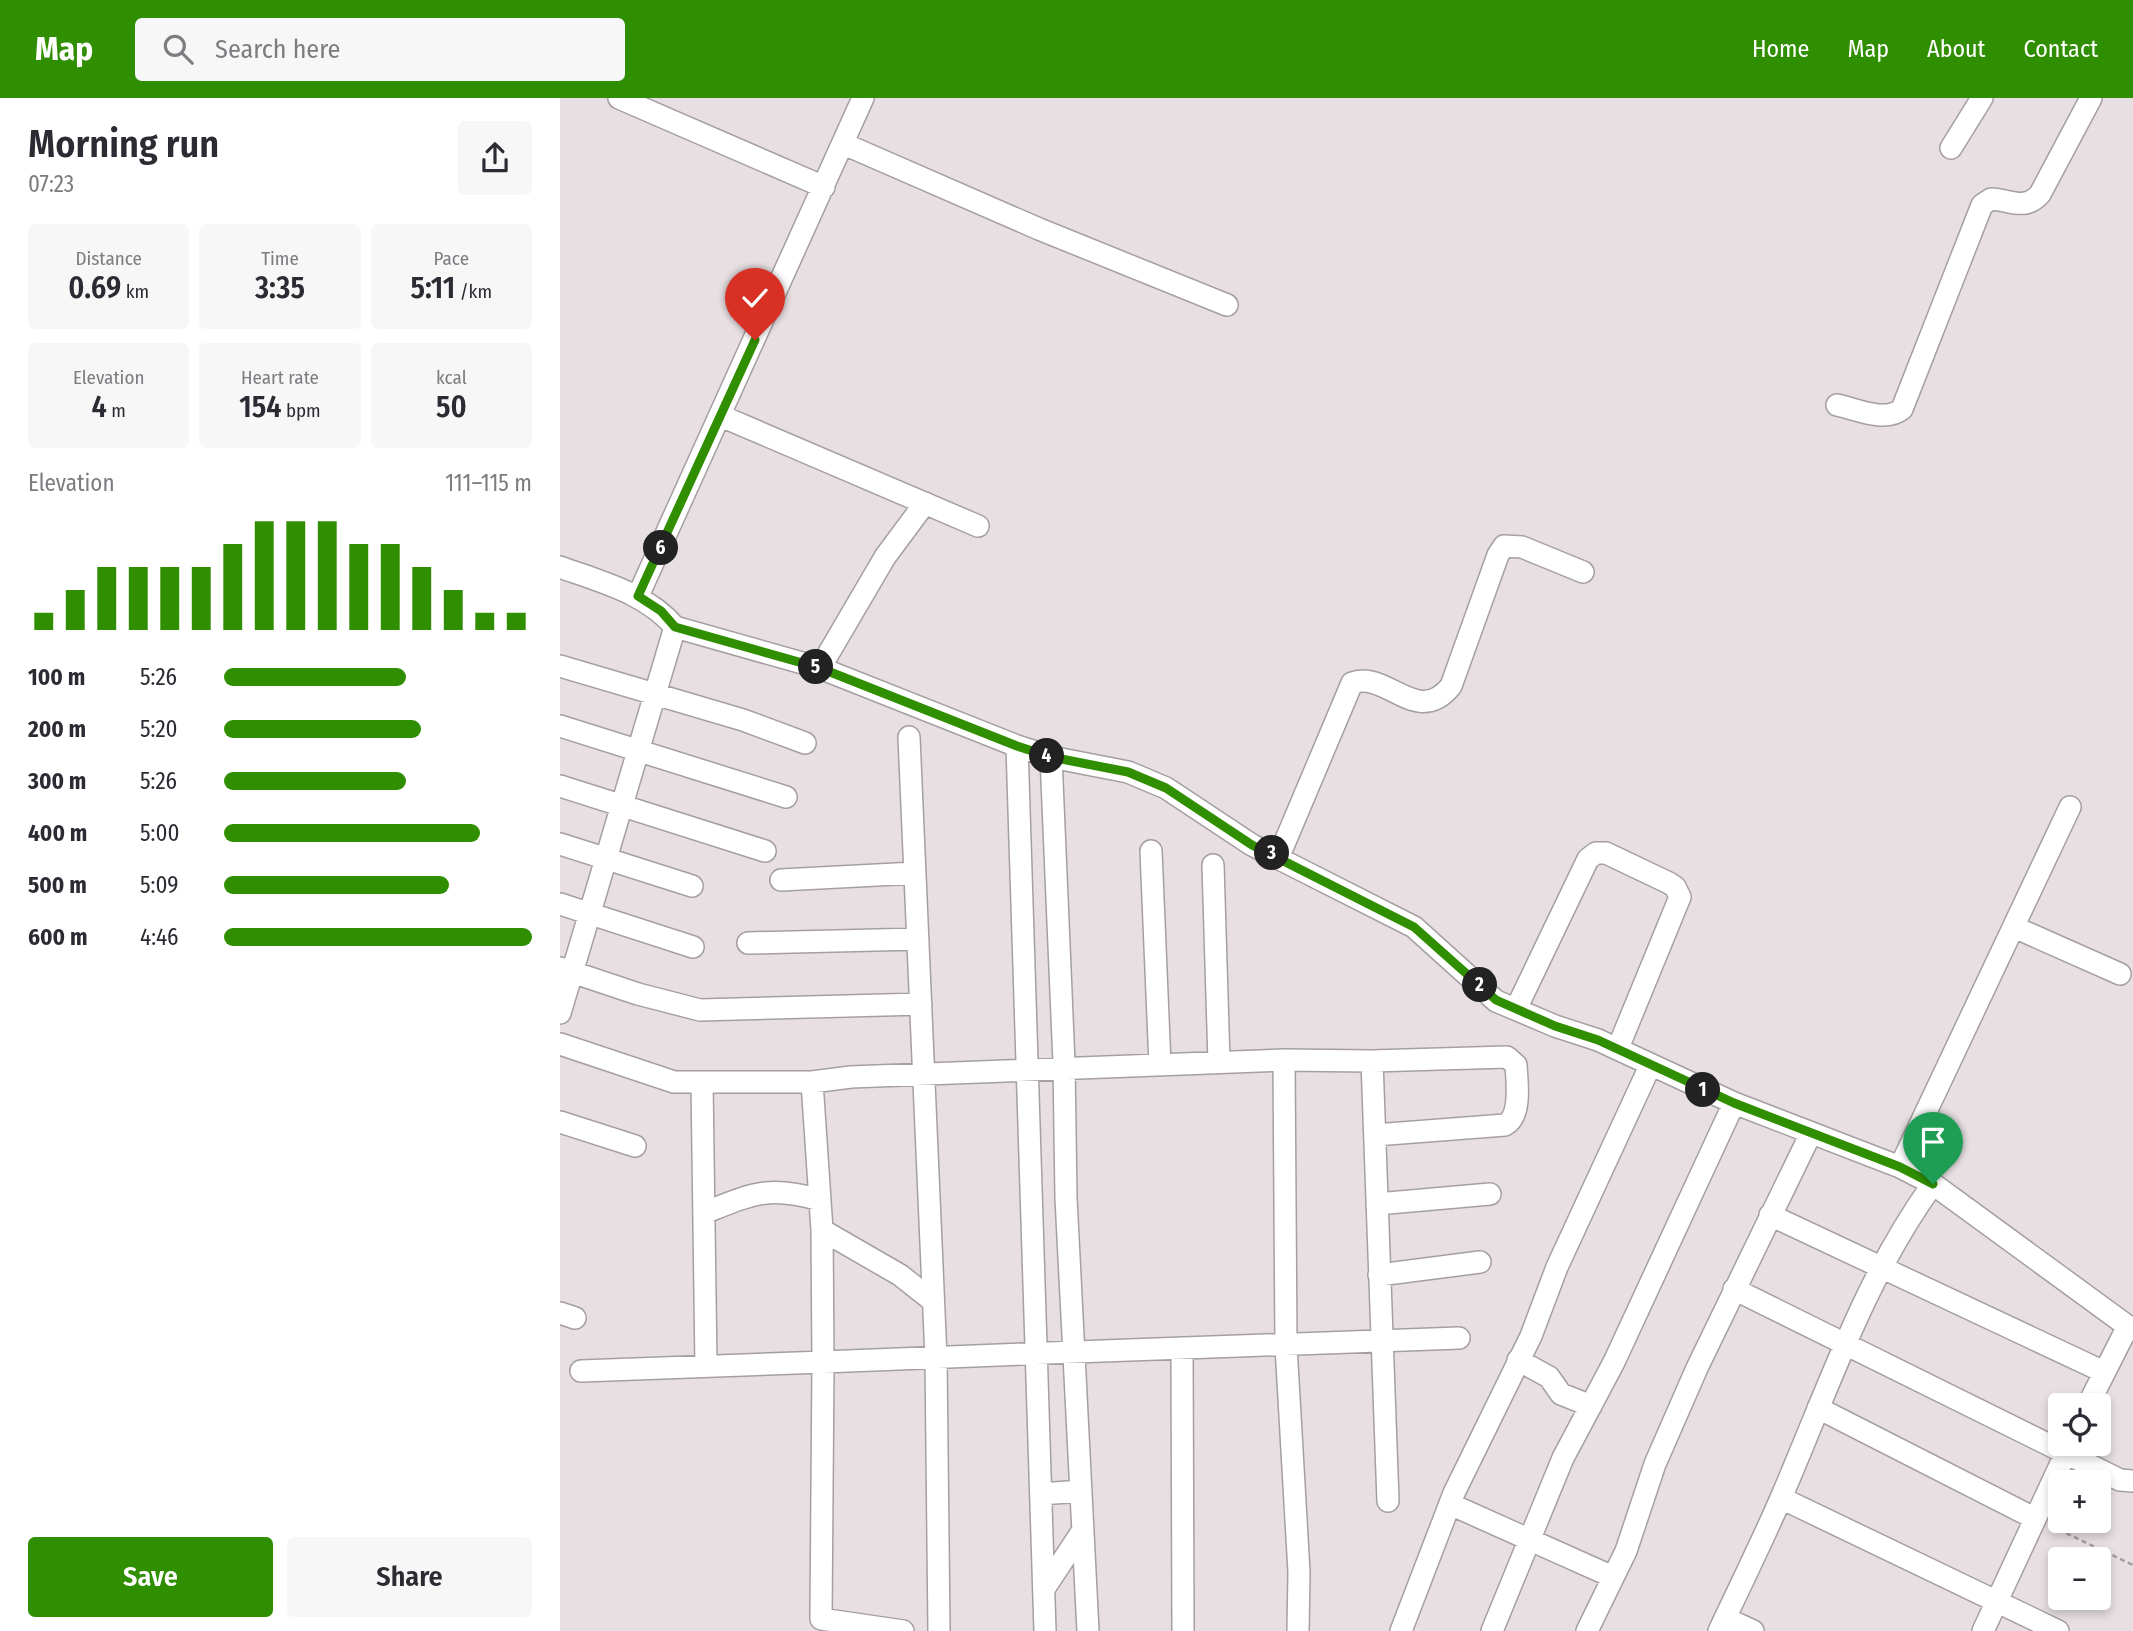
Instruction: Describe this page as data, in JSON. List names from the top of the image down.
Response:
{
  "page": {
    "header": "Map",
    "search": "Search here",
    "nav": [
      "Home",
      "Map",
      "About",
      "Contact"
    ],
    "heading": ["Morning run", "07:23"],
    "stats": [
      ["Distance", "0.69 km"],
      ["Time", "3:35"],
      ["Pace", "5:11 /km"],
      ["Elevation", "4 m"],
      ["Heart rate", "154 bpm"],
      ["kcal", "50"]
    ],
    "chart": ["Elevation", "111–115 m"],
    "pins": [
      "6",
      "5",
      "4",
      "3",
      "2",
      "1"
    ],
    "list": [
      {
        "name": "100 m",
        "note": "5:26"
      },
      {
        "name": "200 m",
        "note": "5:20"
      },
      {
        "name": "300 m",
        "note": "5:26"
      },
      {
        "name": "400 m",
        "note": "5:00"
      },
      {
        "name": "500 m",
        "note": "5:09"
      },
      {
        "name": "600 m",
        "note": "4:46"
      }
    ],
    "map_buttons": ["+", "−"],
    "buttons": ["Save", "Share"]
  }
}
